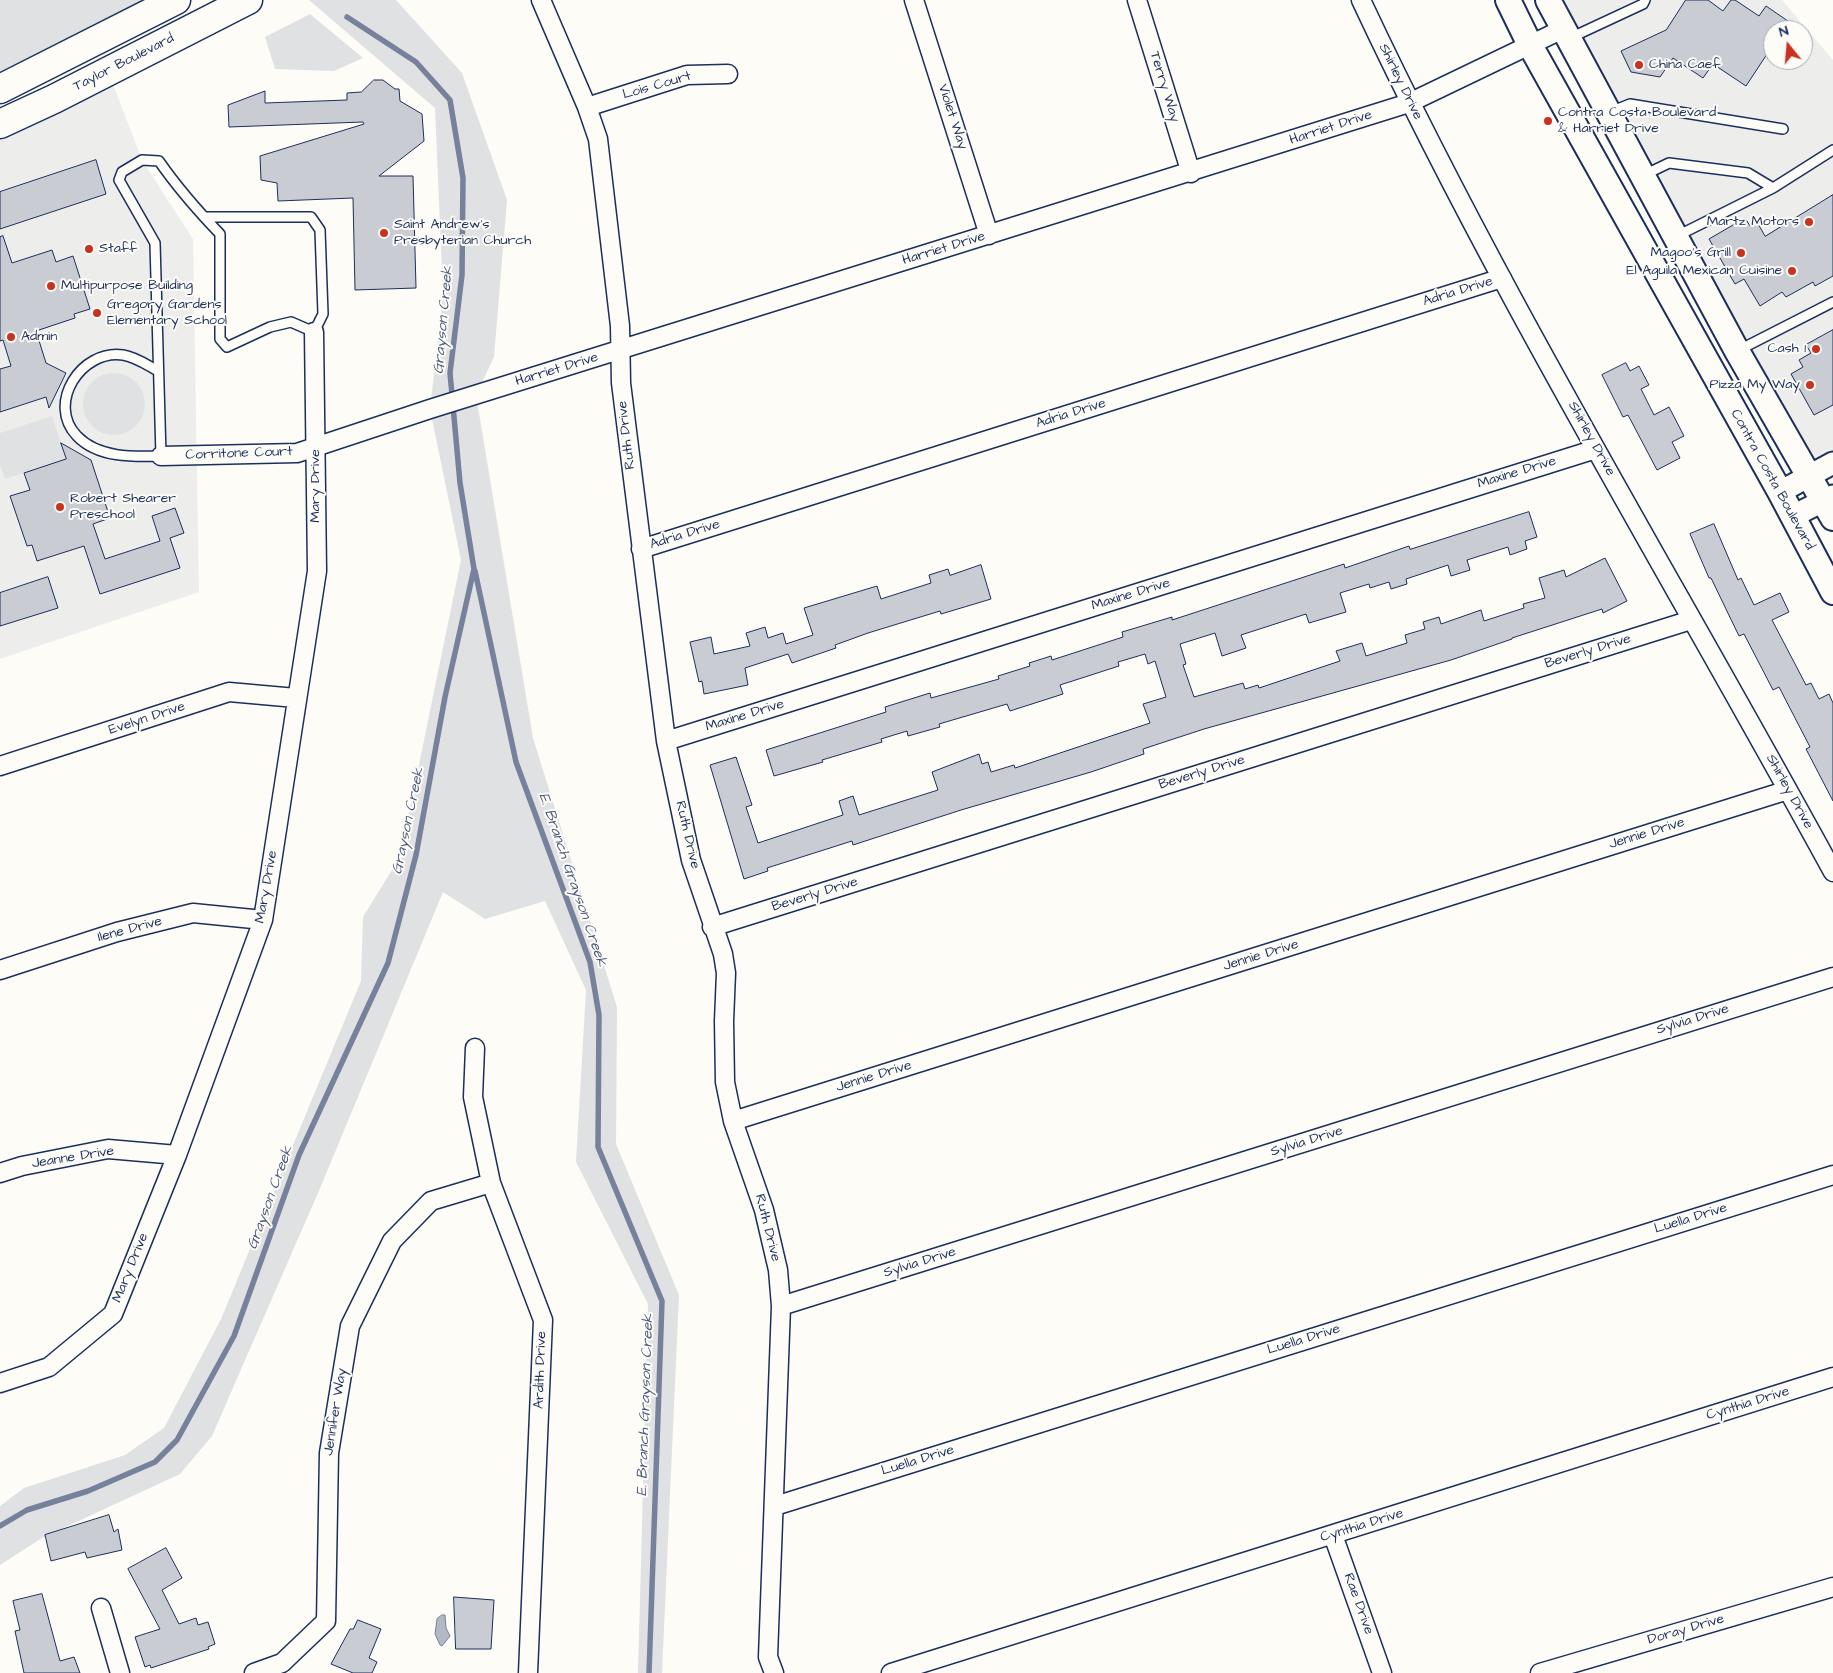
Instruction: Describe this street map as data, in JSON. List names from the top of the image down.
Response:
{
  "streets": {
    "main road": ["Taylor Boulevard", "Contra Costa Boulevard"],
    "street": [
      "Shirley Drive",
      "Lois Court",
      "Terry Way",
      "Violet Way",
      "Harriet Drive",
      "Adria Drive",
      "Ruth Drive",
      "Corritone Court",
      "Maxine Drive",
      "Mary Drive",
      "Beverly Drive",
      "Evelyn Drive",
      "Jennie Drive",
      "Ilene Drive",
      "Sylvia Drive",
      "Jeanne Drive",
      "Luella Drive",
      "Ardith Drive",
      "Cynthia Drive",
      "Jennifer Way",
      "Rae Drive",
      "Doray Drive"
    ]
  },
  "crossings": [
    ["Shirley Drive", "Harriet Drive"],
    ["Shirley Drive", "Adria Drive"],
    ["Shirley Drive", "Maxine Drive"],
    ["Shirley Drive", "Beverly Drive"],
    ["Shirley Drive", "Jennie Drive"],
    ["Lois Court", "Ruth Drive"],
    ["Terry Way", "Harriet Drive"],
    ["Violet Way", "Harriet Drive"],
    ["Harriet Drive", "Ruth Drive"],
    ["Harriet Drive", "Corritone Court"],
    ["Harriet Drive", "Contra Costa Boulevard"],
    ["Harriet Drive", "Mary Drive"],
    ["Adria Drive", "Ruth Drive"],
    ["Ruth Drive", "Maxine Drive"],
    ["Ruth Drive", "Beverly Drive"],
    ["Ruth Drive", "Jennie Drive"],
    ["Ruth Drive", "Sylvia Drive"],
    ["Ruth Drive", "Luella Drive"],
    ["Corritone Court", "Mary Drive"],
    ["Mary Drive", "Evelyn Drive"],
    ["Mary Drive", "Ilene Drive"],
    ["Mary Drive", "Jeanne Drive"],
    ["Ardith Drive", "Jennifer Way"],
    ["Cynthia Drive", "Rae Drive"]
  ],
  "water": ["Grayson Creek", "E. Branch Grayson Creek"],
  "places": [
    "China Caef",
    "Contra Costa Boulevard & Harriet Drive",
    "Martz Motors",
    "Saint Andrew's Presbyterian Church",
    "Staff",
    "Magoo's Grill",
    "El Aguila Mexican Cuisine",
    "Multipurpose Building",
    "Gregory Gardens Elementary School",
    "Admin",
    "Cash 1",
    "Pizza My Way",
    "Robert Shearer Preschool"
  ],
  "north": "top"
}
